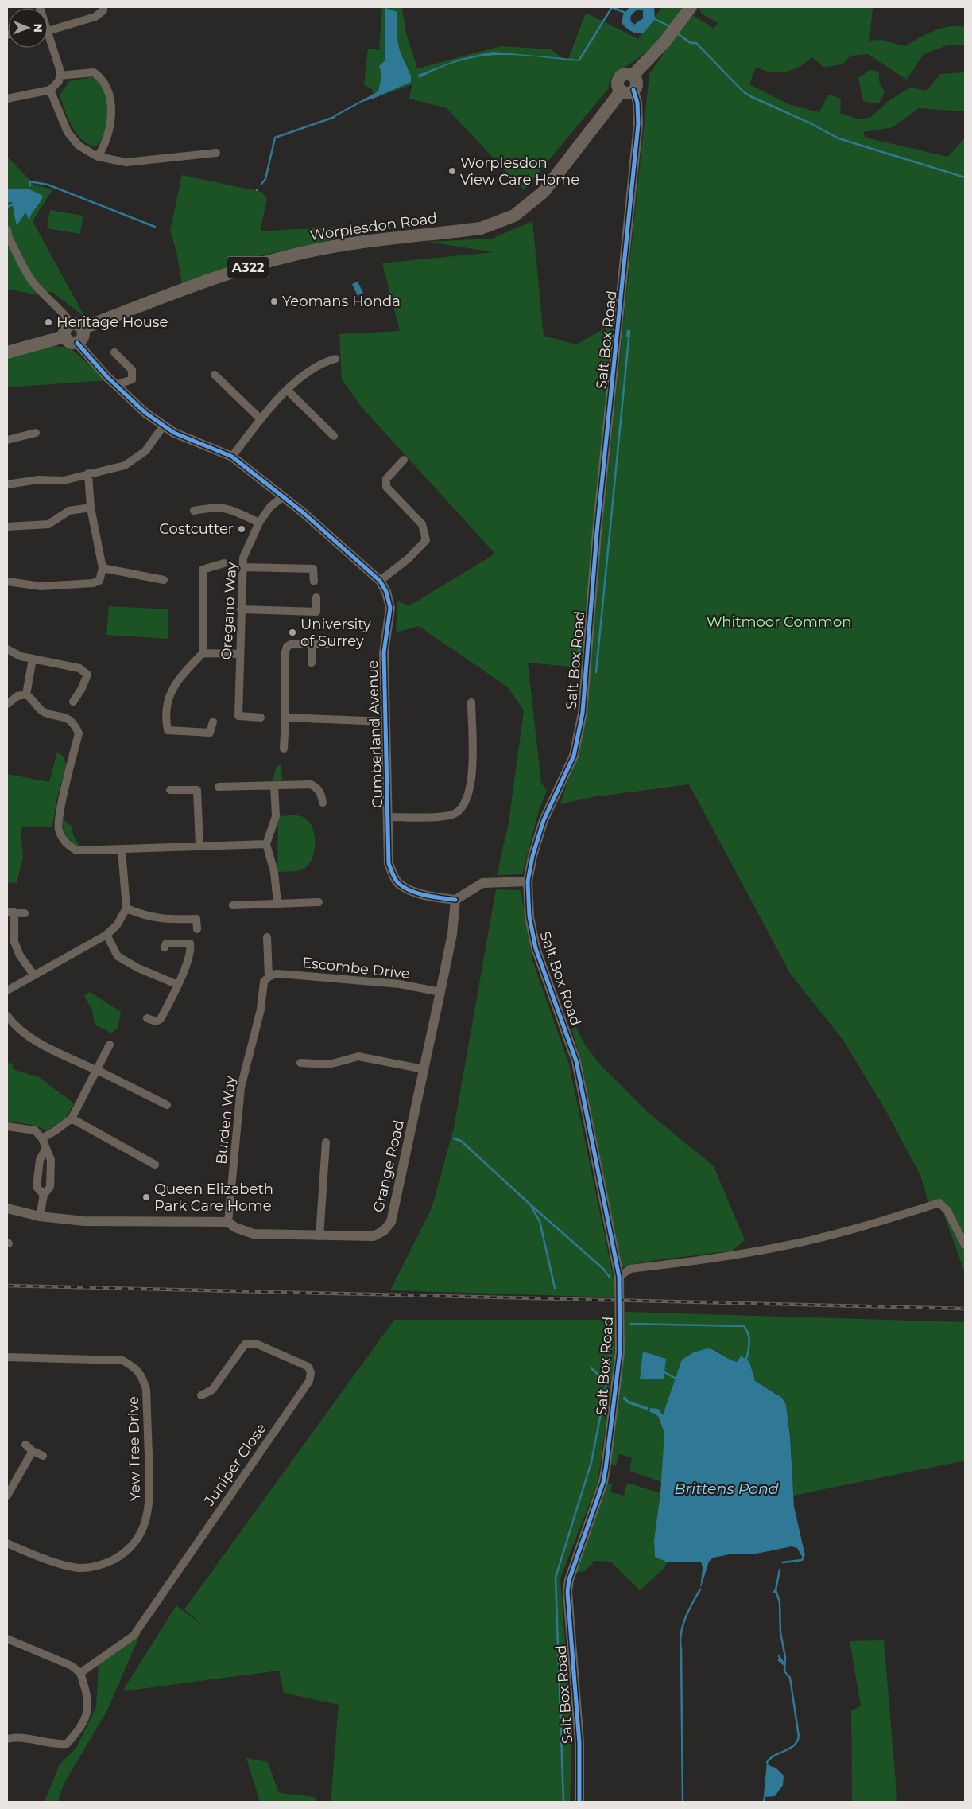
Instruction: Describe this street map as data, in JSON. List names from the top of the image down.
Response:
{
  "streets": {
    "main road": ["Worplesdon Road", "A322"],
    "street": [
      "Salt Box Road",
      "Oregano Way",
      "Cumberland Avenue",
      "Escombe Drive",
      "Burden Way",
      "Grange Road",
      "Yew Tree Drive",
      "Juniper Close"
    ]
  },
  "crossings": [
    ["Worplesdon Road", "Salt Box Road"],
    ["Worplesdon Road", "Cumberland Avenue"],
    ["Oregano Way", "Cumberland Avenue"],
    ["Cumberland Avenue", "Grange Road"],
    ["Escombe Drive", "Burden Way"],
    ["Escombe Drive", "Grange Road"],
    ["Burden Way", "Grange Road"]
  ],
  "water": ["Brittens Pond"],
  "parks": ["Whitmoor Common"],
  "places": [
    "Worplesdon View Care Home",
    "Yeomans Honda",
    "Heritage House",
    "Costcutter",
    "University of Surrey",
    "Queen Elizabeth Park Care Home"
  ],
  "north": "right"
}
